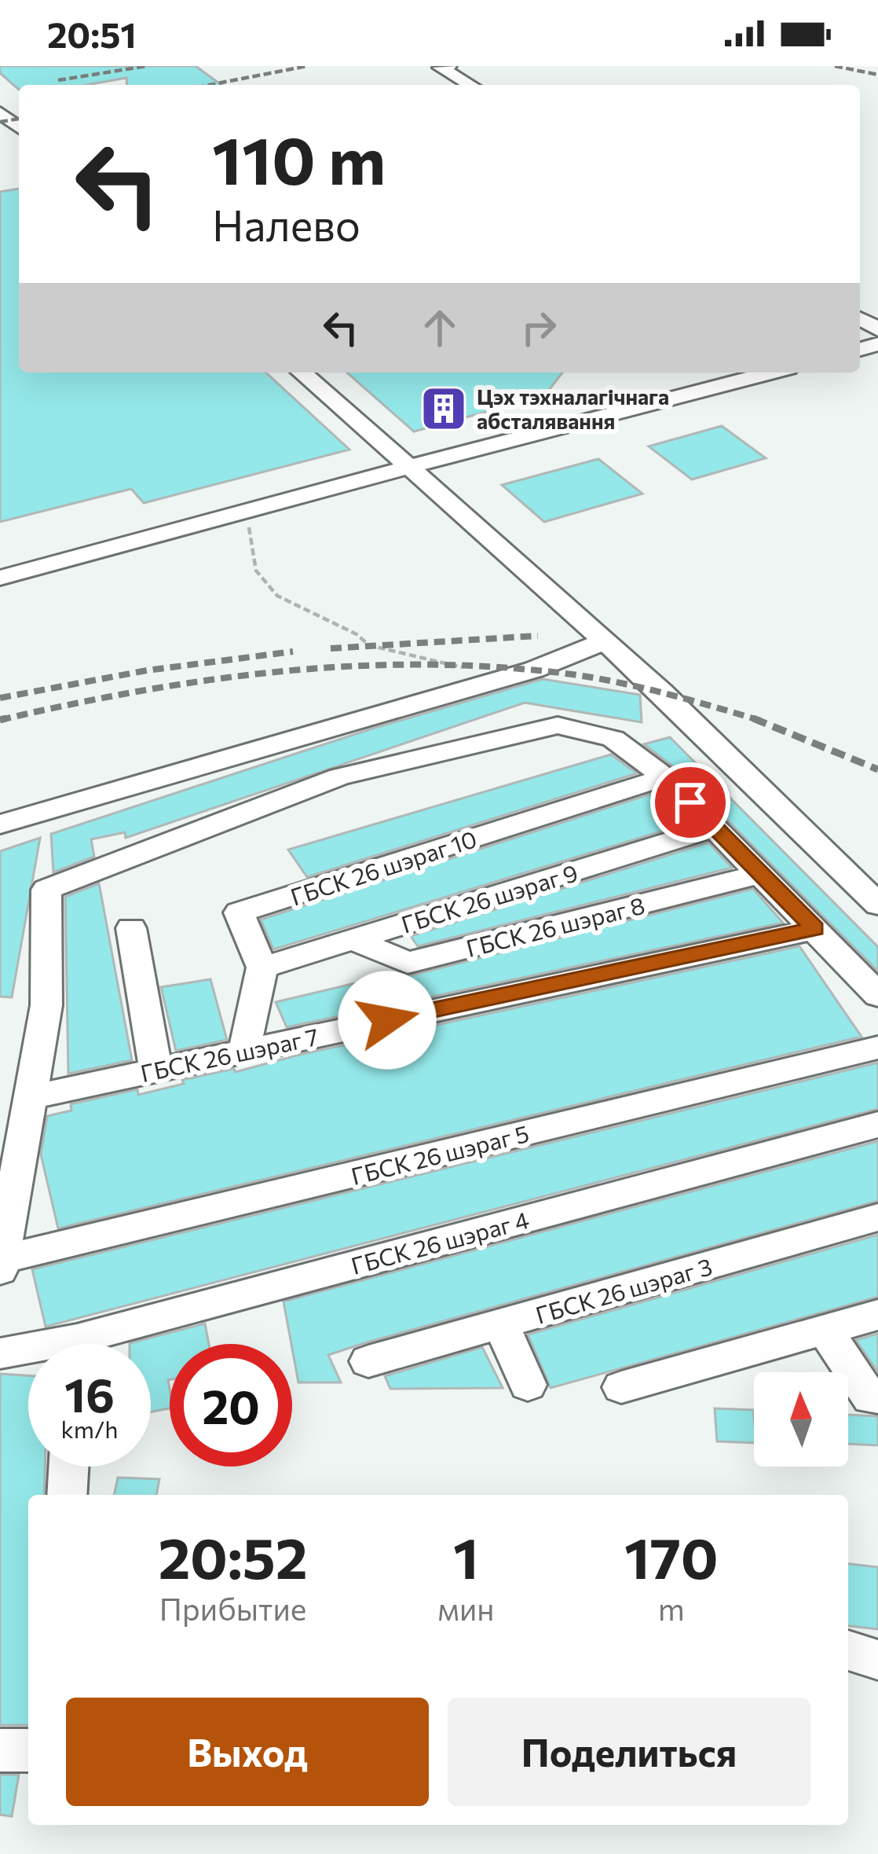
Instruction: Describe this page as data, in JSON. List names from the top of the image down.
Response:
{
  "streets": {
    "lane": [
      "ГБСК 26 шэраг 10",
      "ГБСК 26 шэраг 9",
      "ГБСК 26 шэраг 8",
      "ГБСК 26 шэраг 7",
      "ГБСК 26 шэраг 5",
      "ГБСК 26 шэраг 4",
      "ГБСК 26 шэраг 3"
    ]
  },
  "crossings": [
    ["ГБСК 26 шэраг 10", "ГБСК 26 шэраг 9"],
    ["ГБСК 26 шэраг 9", "ГБСК 26 шэраг 8"]
  ],
  "places": {
    "building": ["Цэх тэхналагічнага абсталявання"]
  },
  "north": "top",
  "page": {
    "status": "20:51",
    "turn": ["110 m", "Налево"],
    "speed": "16 km/h",
    "limit": "20",
    "eta": [
      "20:52",
      "Прибытие",
      "1",
      "мин",
      "170",
      "m"
    ],
    "buttons": ["Выход", "Поделиться"]
  }
}
